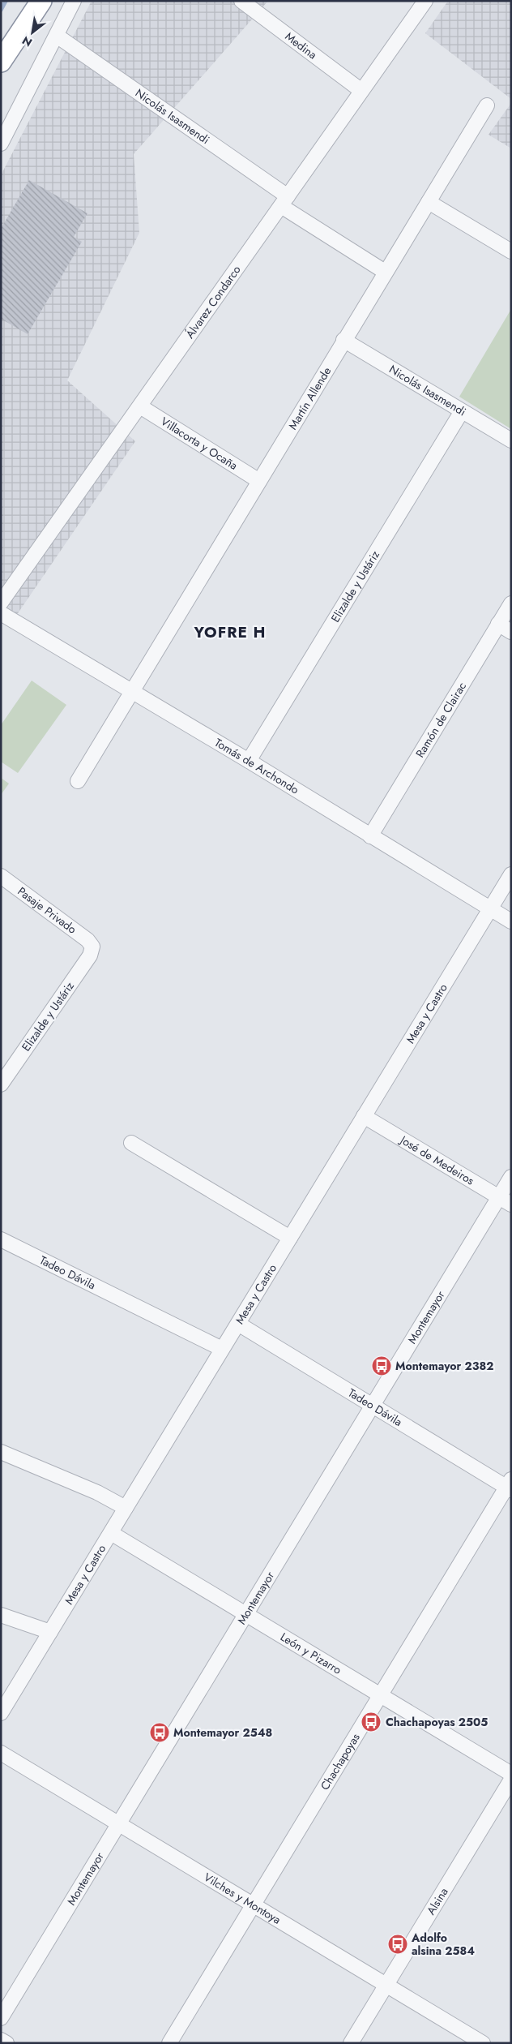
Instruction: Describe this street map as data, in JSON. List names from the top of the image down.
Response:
{
  "streets": {
    "street": [
      "Medina",
      "Nicolás Isasmendi",
      "Álvarez Condarco",
      "Martín Allende",
      "Villacorta y Ocaña",
      "Elizalde y Ustáriz",
      "Ramón de Clairac",
      "Tomás de Archondo",
      "Pasaje Privado",
      "Mesa y Castro",
      "José de Medeiros",
      "Tadeo Dávila",
      "Montemayor",
      "León y Pizarro",
      "Chachapoyas",
      "Vilches y Montoya",
      "Alsina"
    ]
  },
  "crossings": [
    ["Medina", "Álvarez Condarco"],
    ["Nicolás Isasmendi", "Álvarez Condarco"],
    ["Nicolás Isasmendi", "Martín Allende"],
    ["Nicolás Isasmendi", "Elizalde y Ustáriz"],
    ["Álvarez Condarco", "Villacorta y Ocaña"],
    ["Martín Allende", "Villacorta y Ocaña"],
    ["Martín Allende", "Tomás de Archondo"],
    ["Elizalde y Ustáriz", "Tomás de Archondo"],
    ["Elizalde y Ustáriz", "Pasaje Privado"],
    ["Ramón de Clairac", "Tomás de Archondo"],
    ["Tomás de Archondo", "Mesa y Castro"],
    ["Mesa y Castro", "José de Medeiros"],
    ["Mesa y Castro", "Tadeo Dávila"],
    ["Mesa y Castro", "León y Pizarro"],
    ["José de Medeiros", "Montemayor"],
    ["Tadeo Dávila", "Montemayor"],
    ["Tadeo Dávila", "Chachapoyas"],
    ["Montemayor", "León y Pizarro"],
    ["Montemayor", "Vilches y Montoya"],
    ["León y Pizarro", "Chachapoyas"],
    ["Chachapoyas", "Vilches y Montoya"],
    ["Vilches y Montoya", "Alsina"]
  ],
  "districts": ["YOFRE H"],
  "places": {
    "bus stop": [
      "Montemayor 2382",
      "Chachapoyas 2505",
      "Montemayor 2548",
      "Adolfo alsina 2584"
    ]
  },
  "north": "bottom left"
}
